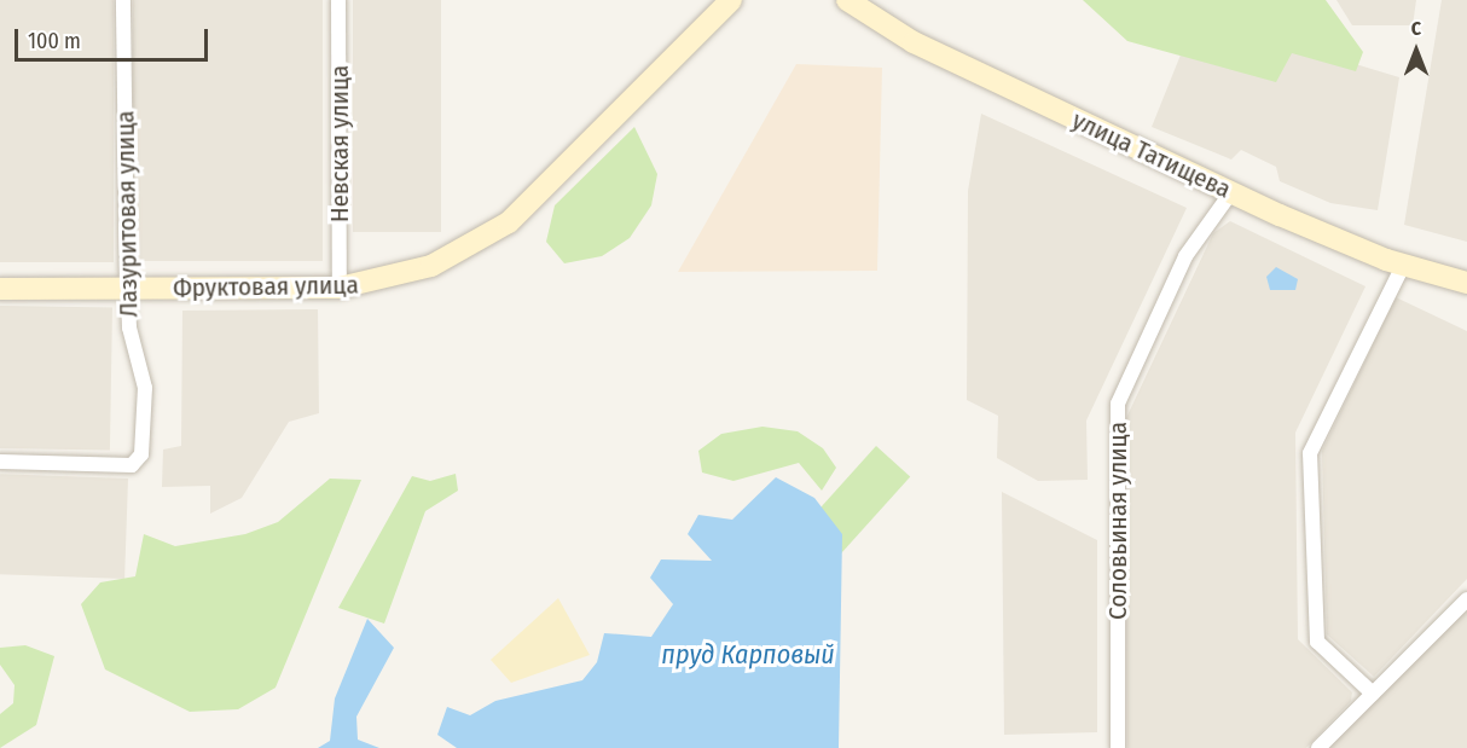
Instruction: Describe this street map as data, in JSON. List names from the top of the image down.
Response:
{
  "streets": {
    "street": [
      "Невская улица",
      "улица Татищева",
      "Лазуритовая улица",
      "Фруктовая улица",
      "Соловьиная улица"
    ]
  },
  "crossings": [
    ["Невская улица", "Фруктовая улица"],
    ["улица Татищева", "Соловьиная улица"],
    ["Лазуритовая улица", "Фруктовая улица"]
  ],
  "water": ["пруд Карповый"],
  "scale_bar": "100 m",
  "north": "top"
}
